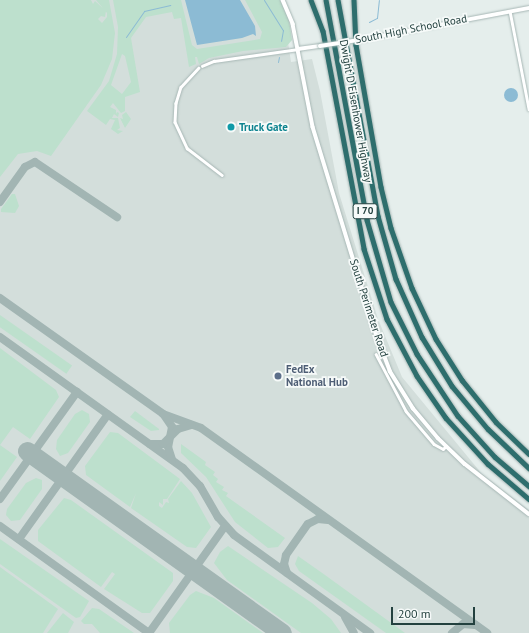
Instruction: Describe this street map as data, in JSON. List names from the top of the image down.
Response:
{
  "streets": {
    "highway": ["Dwight D Eisenhower Highway", "I 70"],
    "street": ["South High School Road", "South Perimeter Road"]
  },
  "crossings": [
    ["South High School Road", "South Perimeter Road"]
  ],
  "places": ["Truck Gate", "FedEx National Hub"],
  "scale_bar": "200 m"
}
